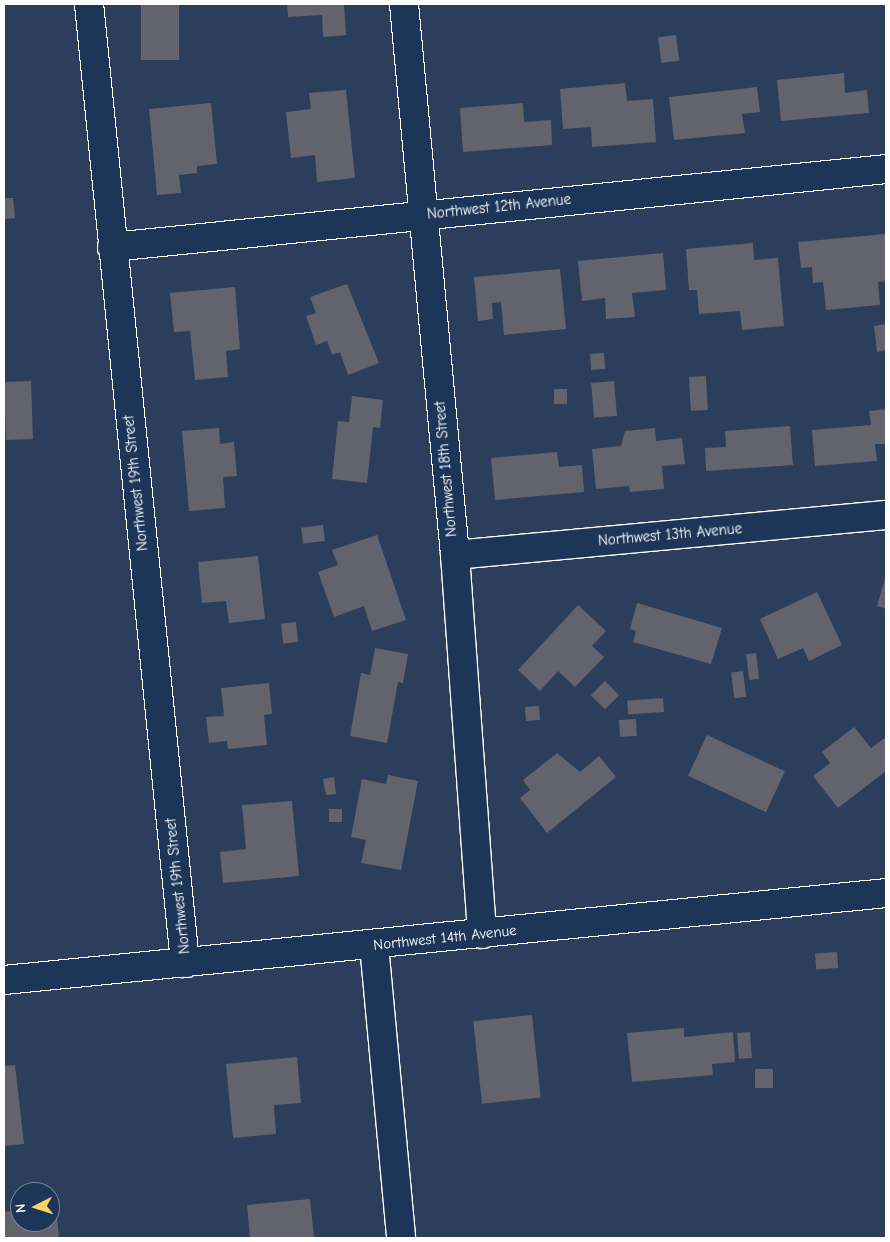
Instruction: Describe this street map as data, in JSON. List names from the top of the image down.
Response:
{
  "streets": {
    "street": [
      "Northwest 12th Avenue",
      "Northwest 18th Street",
      "Northwest 19th Street",
      "Northwest 13th Avenue",
      "Northwest 14th Avenue"
    ]
  },
  "crossings": [
    ["Northwest 12th Avenue", "Northwest 18th Street"],
    ["Northwest 12th Avenue", "Northwest 19th Street"],
    ["Northwest 18th Street", "Northwest 13th Avenue"],
    ["Northwest 18th Street", "Northwest 14th Avenue"],
    ["Northwest 19th Street", "Northwest 14th Avenue"]
  ],
  "north": "left"
}
